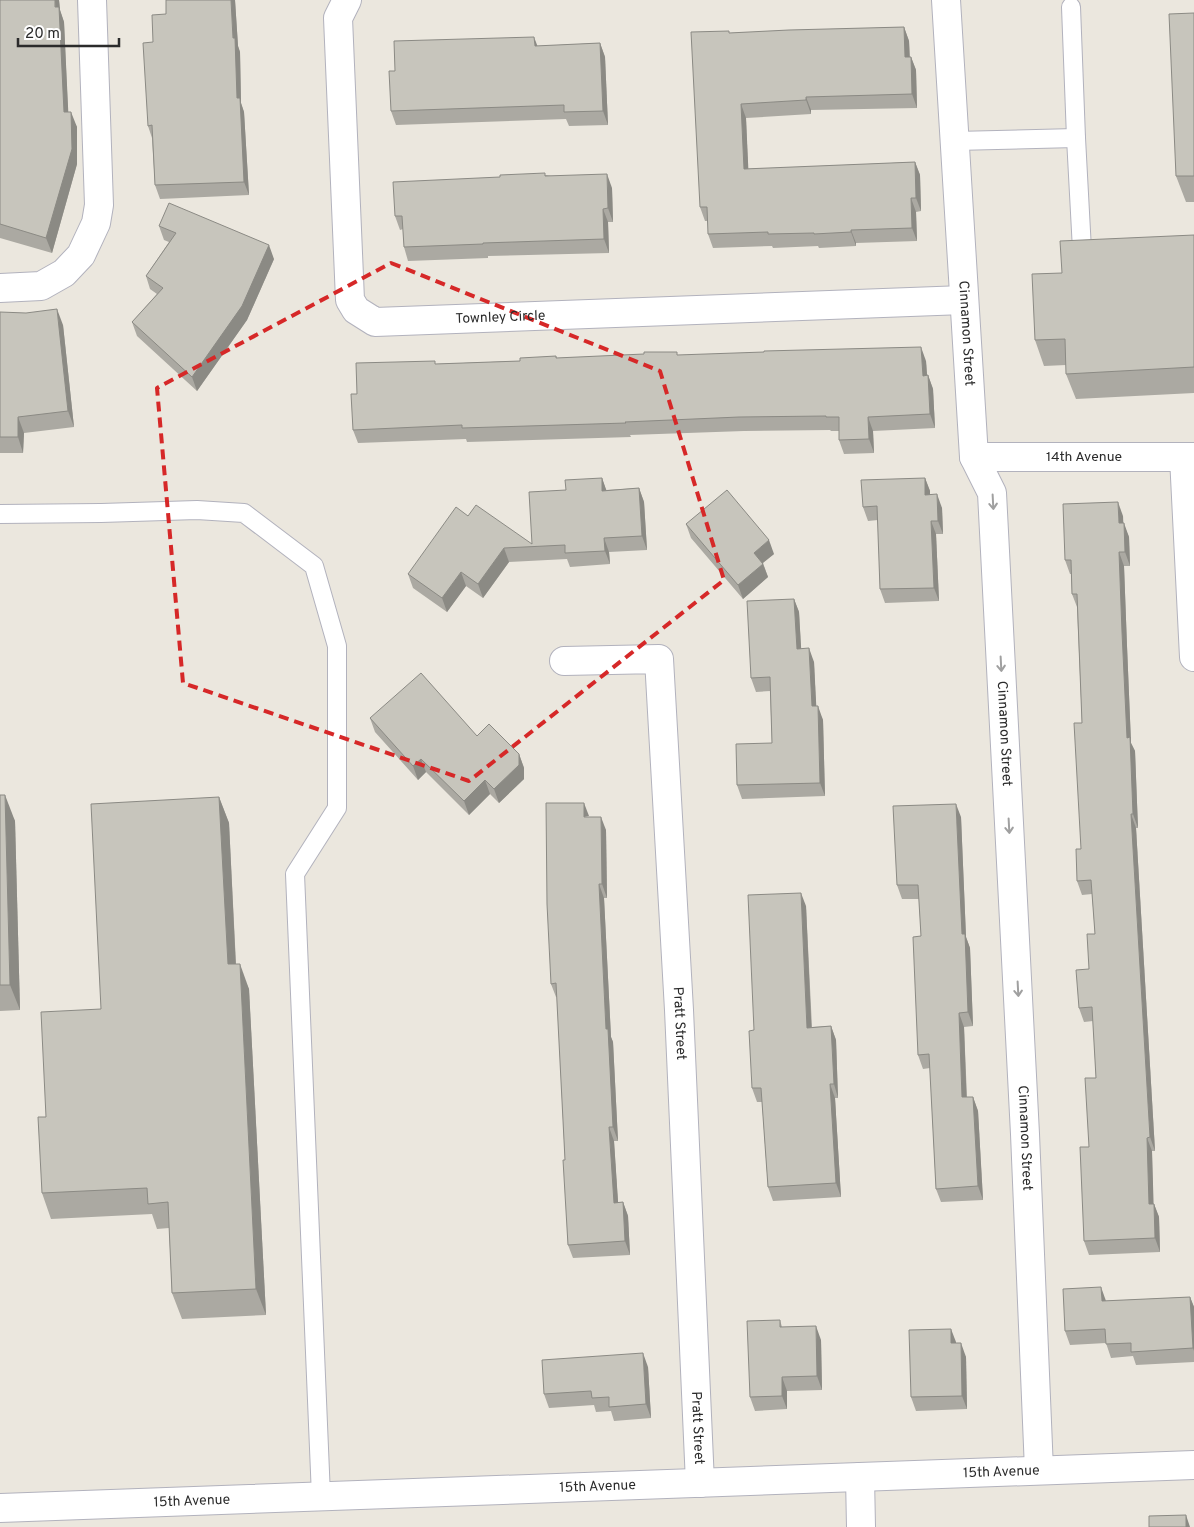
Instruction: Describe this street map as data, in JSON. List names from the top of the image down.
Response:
{
  "streets": {
    "street": [
      "Townley Circle",
      "Cinnamon Street",
      "14th Avenue",
      "Pratt Street",
      "15th Avenue"
    ]
  },
  "crossings": [
    ["Townley Circle", "Cinnamon Street"],
    ["Cinnamon Street", "14th Avenue"],
    ["Cinnamon Street", "15th Avenue"],
    ["Pratt Street", "15th Avenue"]
  ],
  "one_way": ["Cinnamon Street"],
  "scale_bar": "20 m"
}
